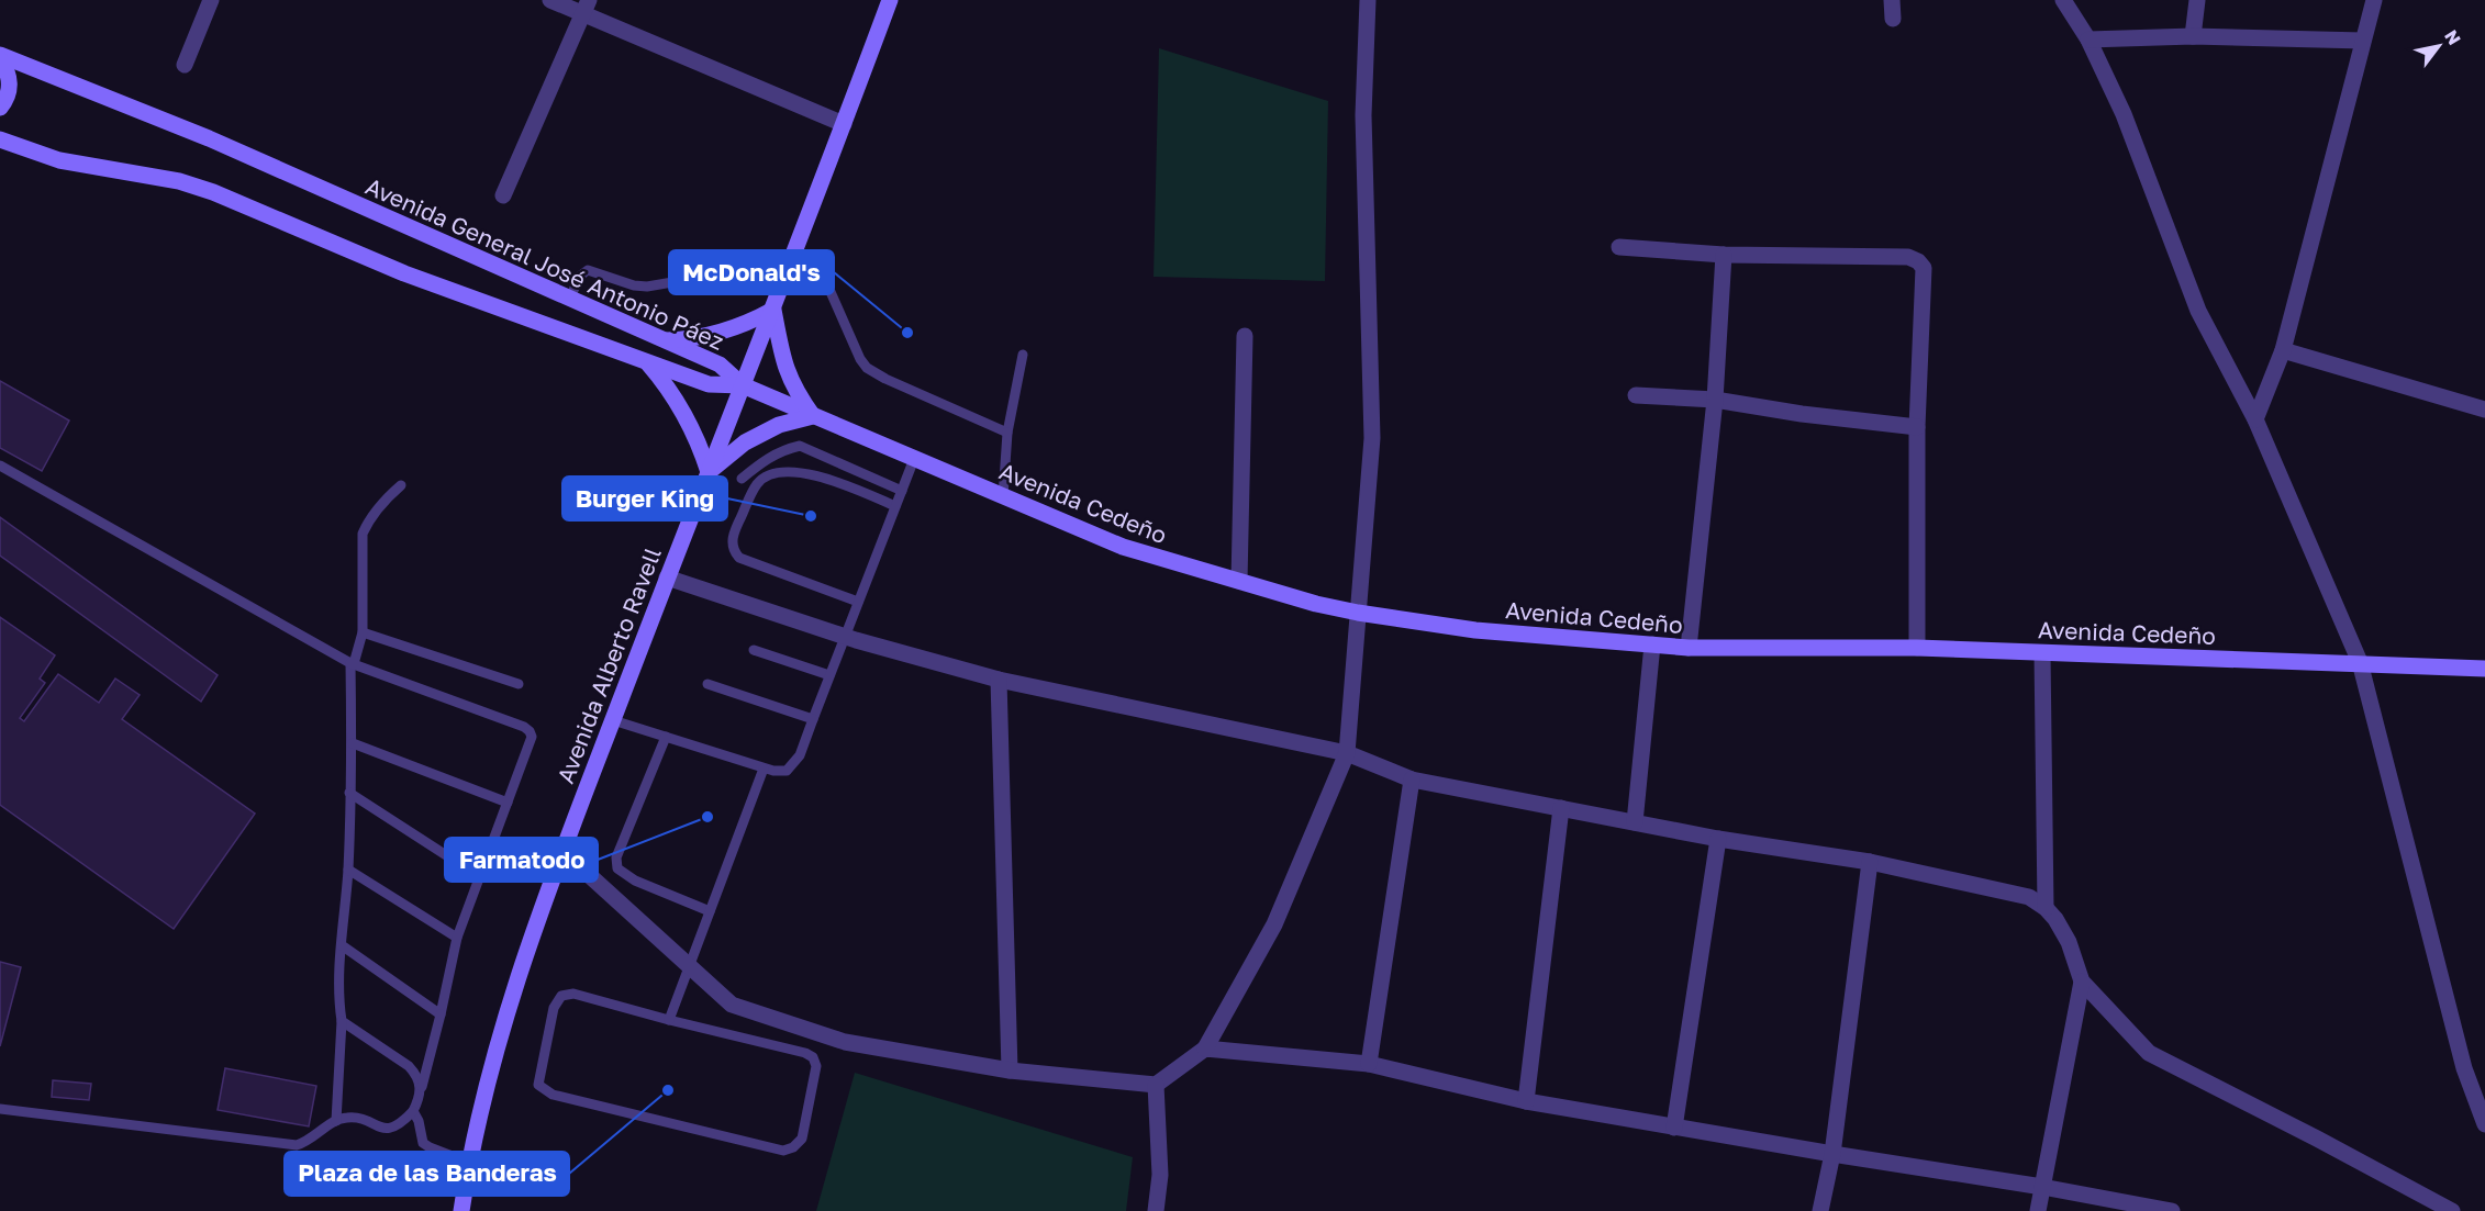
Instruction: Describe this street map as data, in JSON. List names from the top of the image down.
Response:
{
  "streets": {
    "street": ["Avenida General José Antonio Páez", "Avenida Cedeño", "Avenida Alberto Ravell"]
  },
  "crossings": [
    ["Avenida General José Antonio Páez", "Avenida Cedeño"],
    ["Avenida General José Antonio Páez", "Avenida Alberto Ravell"],
    ["Avenida Cedeño", "Avenida Alberto Ravell"]
  ],
  "places": [
    "McDonald's",
    "Burger King",
    "Farmatodo",
    "Plaza de las Banderas"
  ],
  "north": "top right"
}
